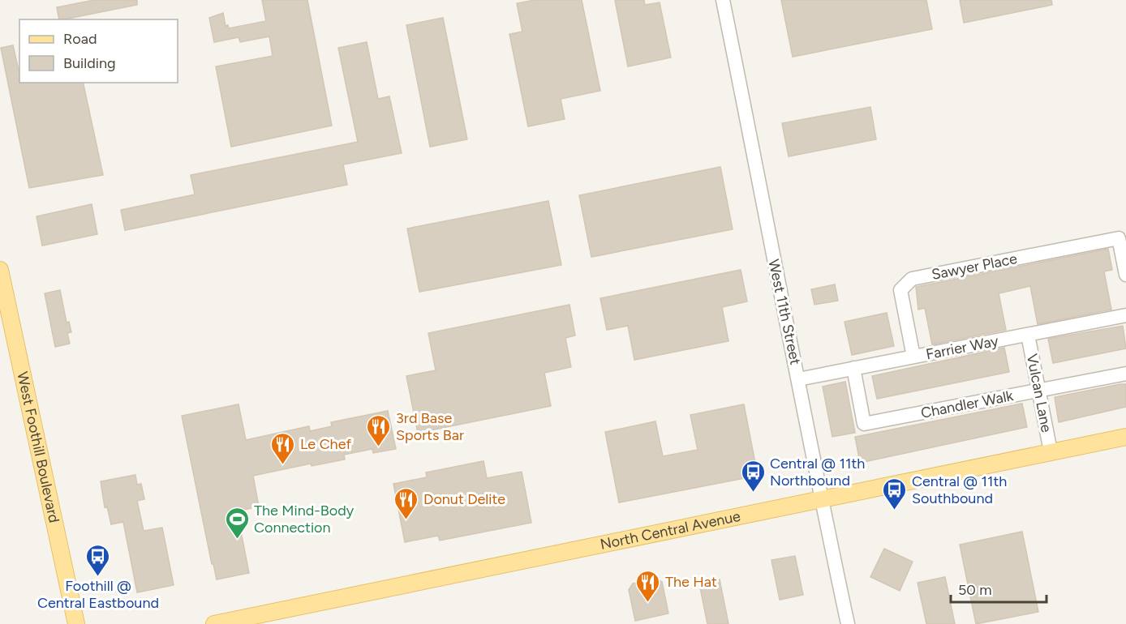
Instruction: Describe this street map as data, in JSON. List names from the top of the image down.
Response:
{
  "streets": {
    "main road": ["West Foothill Boulevard", "North Central Avenue"],
    "street": [
      "Sawyer Place",
      "West 11th Street",
      "Farrier Way",
      "Vulcan Lane",
      "Chandler Walk"
    ]
  },
  "crossings": [
    ["Sawyer Place", "Farrier Way"],
    ["West 11th Street", "Farrier Way"],
    ["West 11th Street", "North Central Avenue"],
    ["Farrier Way", "Vulcan Lane"],
    ["Farrier Way", "Chandler Walk"],
    ["Vulcan Lane", "Chandler Walk"],
    ["Vulcan Lane", "North Central Avenue"]
  ],
  "places": {
    "restaurant": [
      "3rd Base Sports Bar",
      "Le Chef",
      "Donut Delite",
      "The Hat"
    ],
    "bus stop": ["Central @ 11th Northbound", "Central @ 11th Southbound", "Foothill @ Central Eastbound"],
    "sports": ["The Mind-Body Connection"]
  },
  "legend": ["Road", "Building"],
  "scale_bar": "50 m"
}
